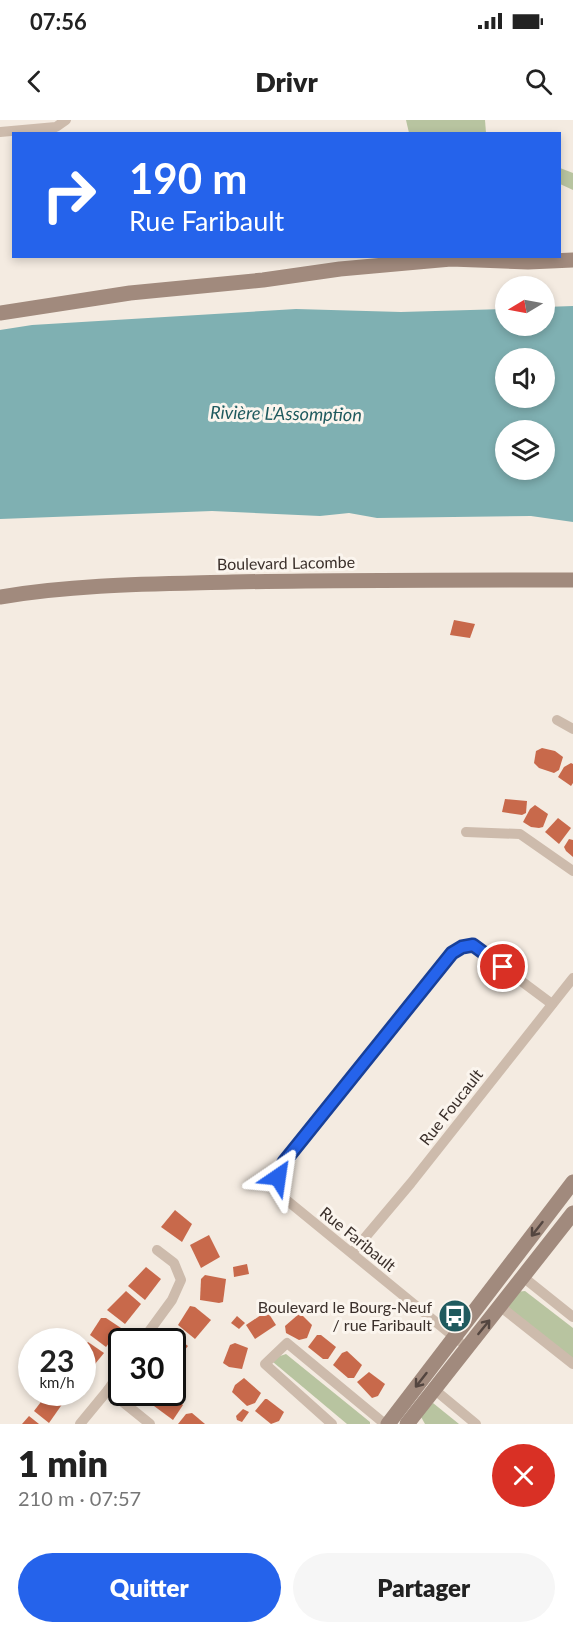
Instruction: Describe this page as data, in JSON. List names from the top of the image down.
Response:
{
  "streets": {
    "street": ["Boulevard Lacombe", "Rue Foucault", "Rue Faribault"]
  },
  "crossings": [
    ["Rue Foucault", "Rue Faribault"]
  ],
  "water": ["Rivière L'Assomption"],
  "places": {
    "bus stop": ["Boulevard le Bourg-Neuf / rue Faribault"]
  },
  "north": "left",
  "page": {
    "status": "07:56",
    "header": "Drivr",
    "turn": ["190 m", "Rue Faribault"],
    "speed": "23 km/h",
    "limit": "30",
    "heading": ["1 min", "210 m · 07:57"],
    "buttons": ["Quitter", "Partager"]
  }
}
